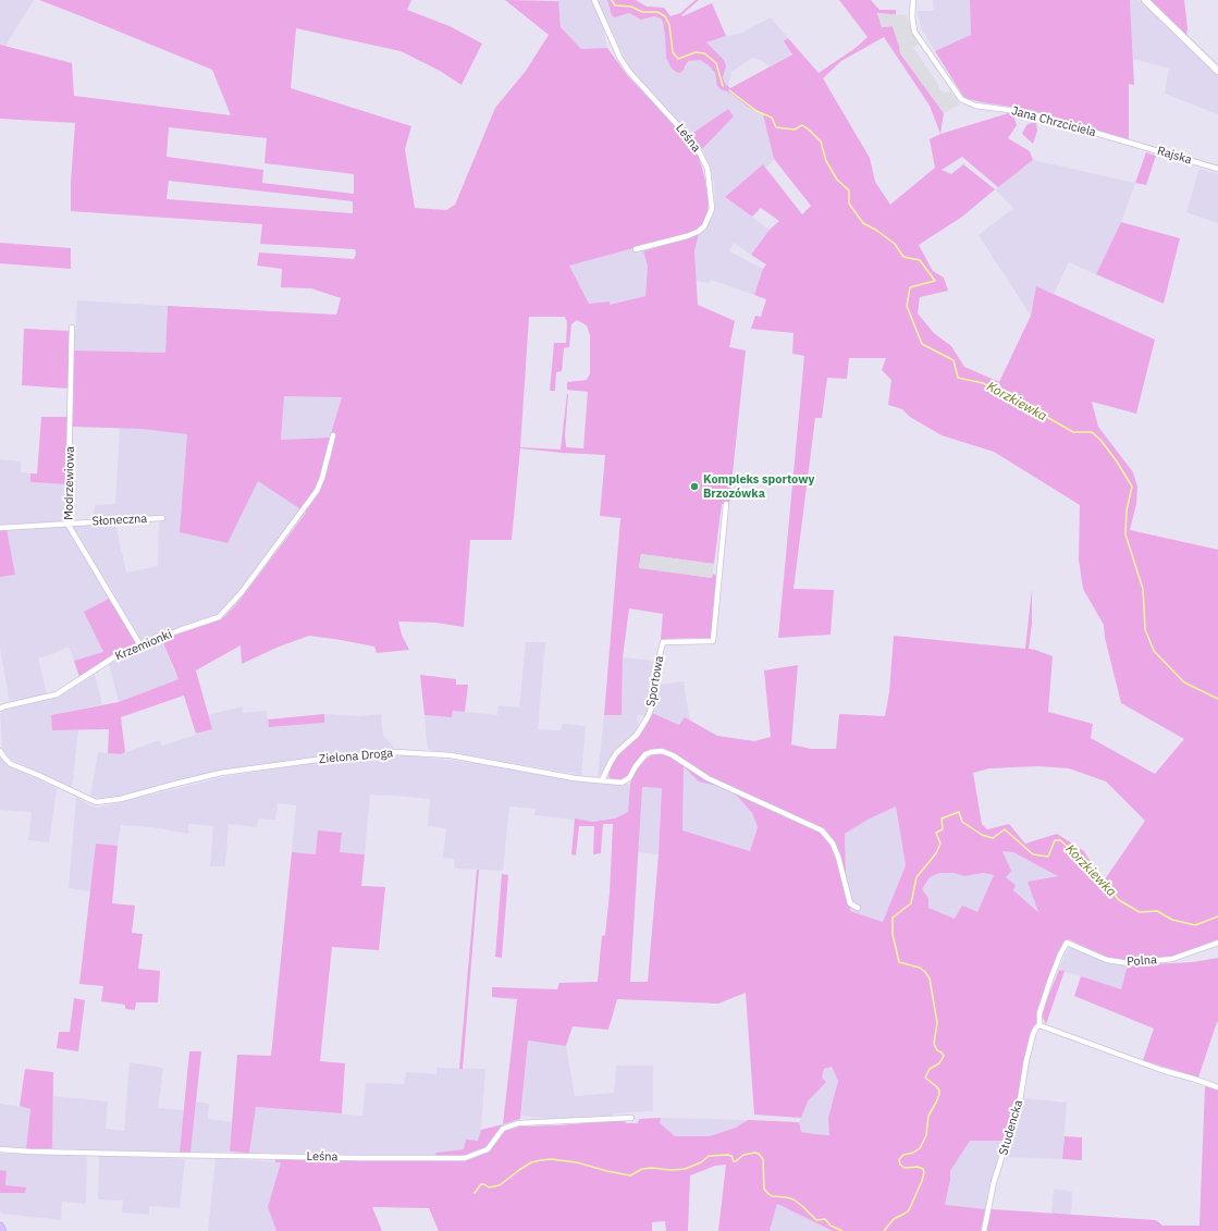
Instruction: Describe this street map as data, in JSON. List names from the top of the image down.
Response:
{
  "streets": {
    "street": [
      "Jana Chrzciciela",
      "Leśna",
      "Rajska",
      "Modrzewiowa",
      "Słoneczna",
      "Krzemionki",
      "Sportowa",
      "Zielona Droga",
      "Polna",
      "Studencka"
    ]
  },
  "crossings": [
    ["Jana Chrzciciela", "Rajska"],
    ["Modrzewiowa", "Słoneczna"],
    ["Modrzewiowa", "Krzemionki"],
    ["Sportowa", "Zielona Droga"],
    ["Polna", "Studencka"]
  ],
  "water": ["Korzkiewka"],
  "places": ["Kompleks sportowy Brzozówka"]
}
